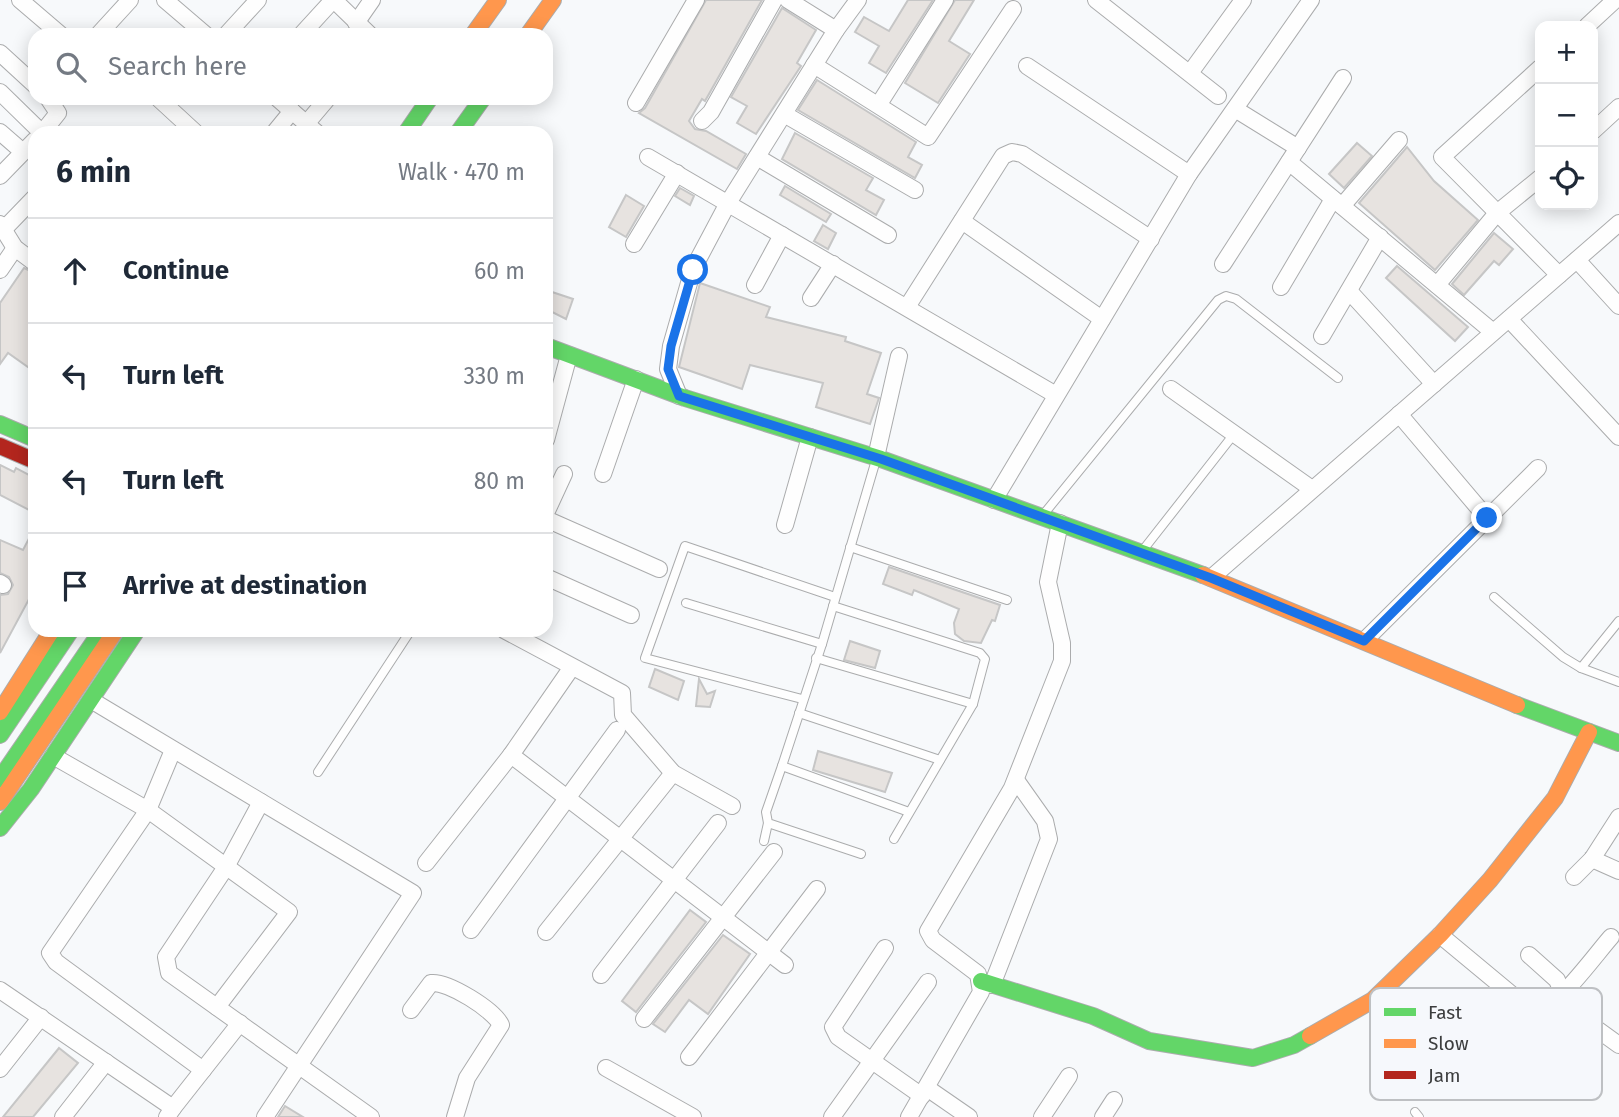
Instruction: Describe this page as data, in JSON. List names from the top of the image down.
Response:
{
  "legend": ["Fast", "Slow", "Jam"],
  "page": {
    "map_buttons": ["+", "−"],
    "search": "Search here",
    "heading": ["6 min", "Walk · 470 m"],
    "list": [
      ["Continue", "60 m"],
      ["Turn left", "330 m"],
      ["Turn left", "80 m"],
      "Arrive at destination"
    ]
  }
}
